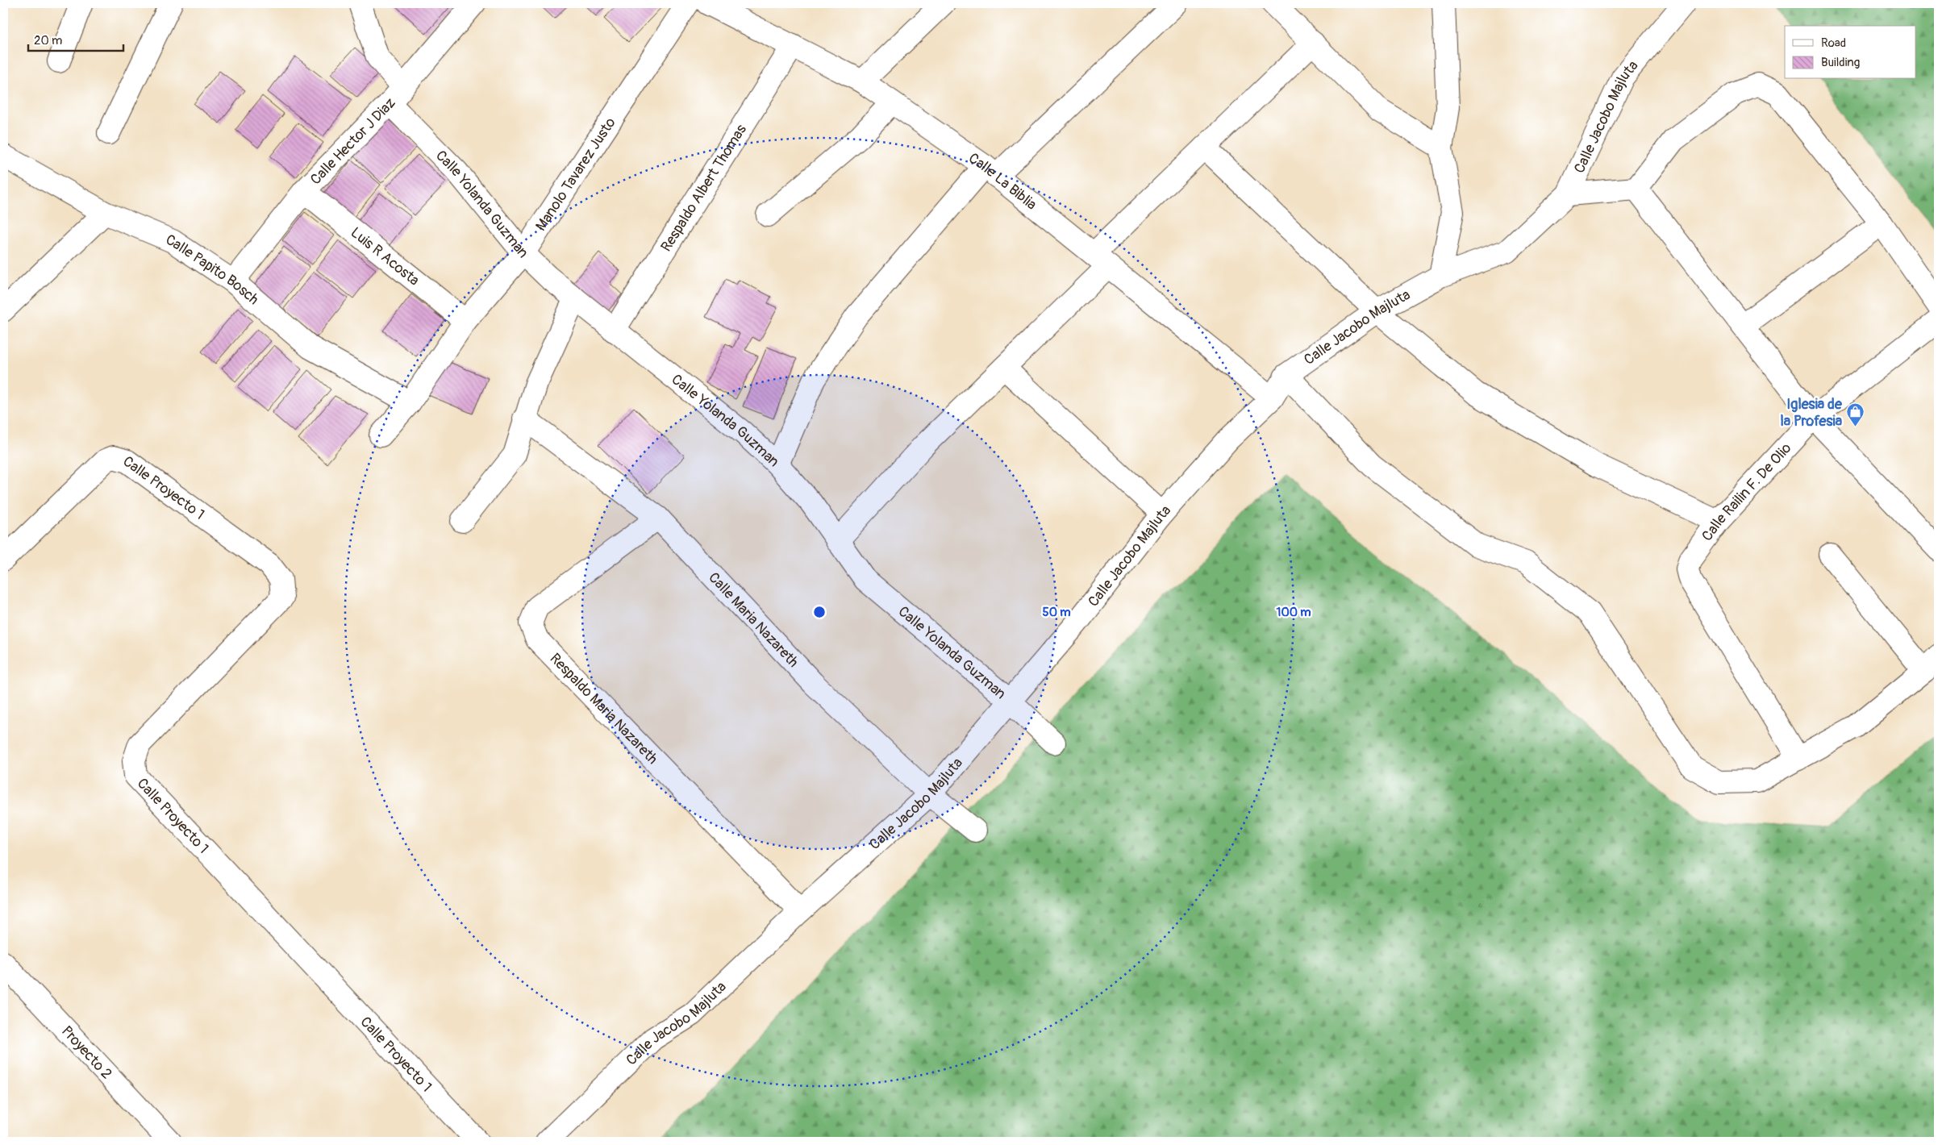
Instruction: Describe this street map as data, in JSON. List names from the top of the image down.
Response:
{
  "streets": {
    "street": [
      "Calle Jacobo Majluta",
      "Calle Hector J Diaz",
      "Manolo Tavarez Justo",
      "Calle La Biblia",
      "Respaldo Albert Thomas",
      "Calle Yolanda Guzman",
      "Luis R Acosta",
      "Calle Papito Bosch",
      "Calle Proyecto 1",
      "Calle Railin F. De Olio",
      "Calle Maria Nazareth",
      "Respaldo Maria Nazareth",
      "Proyecto 2"
    ]
  },
  "crossings": [
    ["Calle Jacobo Majluta", "Calle La Biblia"],
    ["Calle Jacobo Majluta", "Calle Yolanda Guzman"],
    ["Calle Jacobo Majluta", "Calle Maria Nazareth"],
    ["Calle Jacobo Majluta", "Respaldo Maria Nazareth"],
    ["Calle Hector J Diaz", "Calle Yolanda Guzman"],
    ["Calle Hector J Diaz", "Luis R Acosta"],
    ["Calle Hector J Diaz", "Calle Papito Bosch"],
    ["Manolo Tavarez Justo", "Calle Yolanda Guzman"],
    ["Manolo Tavarez Justo", "Luis R Acosta"],
    ["Manolo Tavarez Justo", "Calle Papito Bosch"],
    ["Calle La Biblia", "Respaldo Albert Thomas"],
    ["Respaldo Albert Thomas", "Calle Yolanda Guzman"],
    ["Calle Maria Nazareth", "Respaldo Maria Nazareth"]
  ],
  "places": {
    "shop": ["Iglesia de la Profesia"]
  },
  "legend": ["Road", "Building"],
  "scale_bar": "20 m",
  "rings": ["50 m", "100 m"]
}
